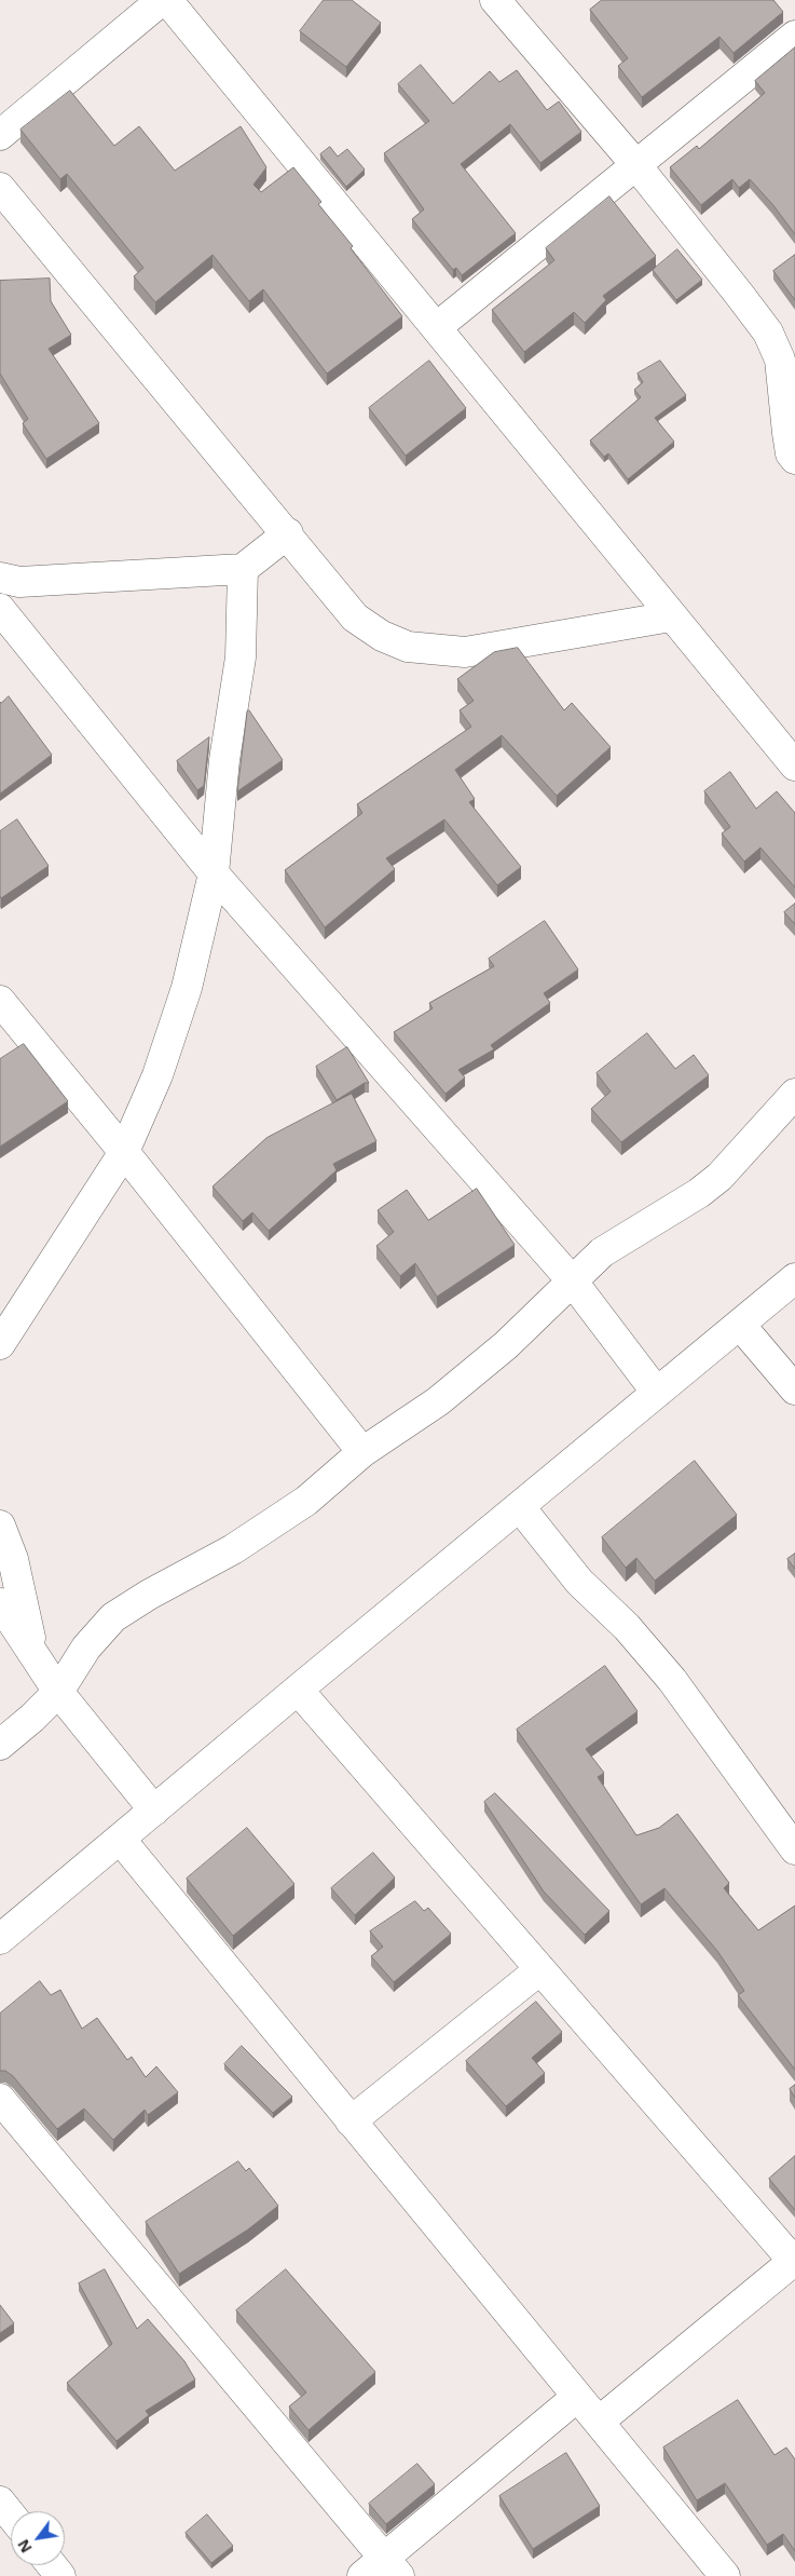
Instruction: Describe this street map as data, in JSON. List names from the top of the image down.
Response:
{
  "north": "bottom left"
}
